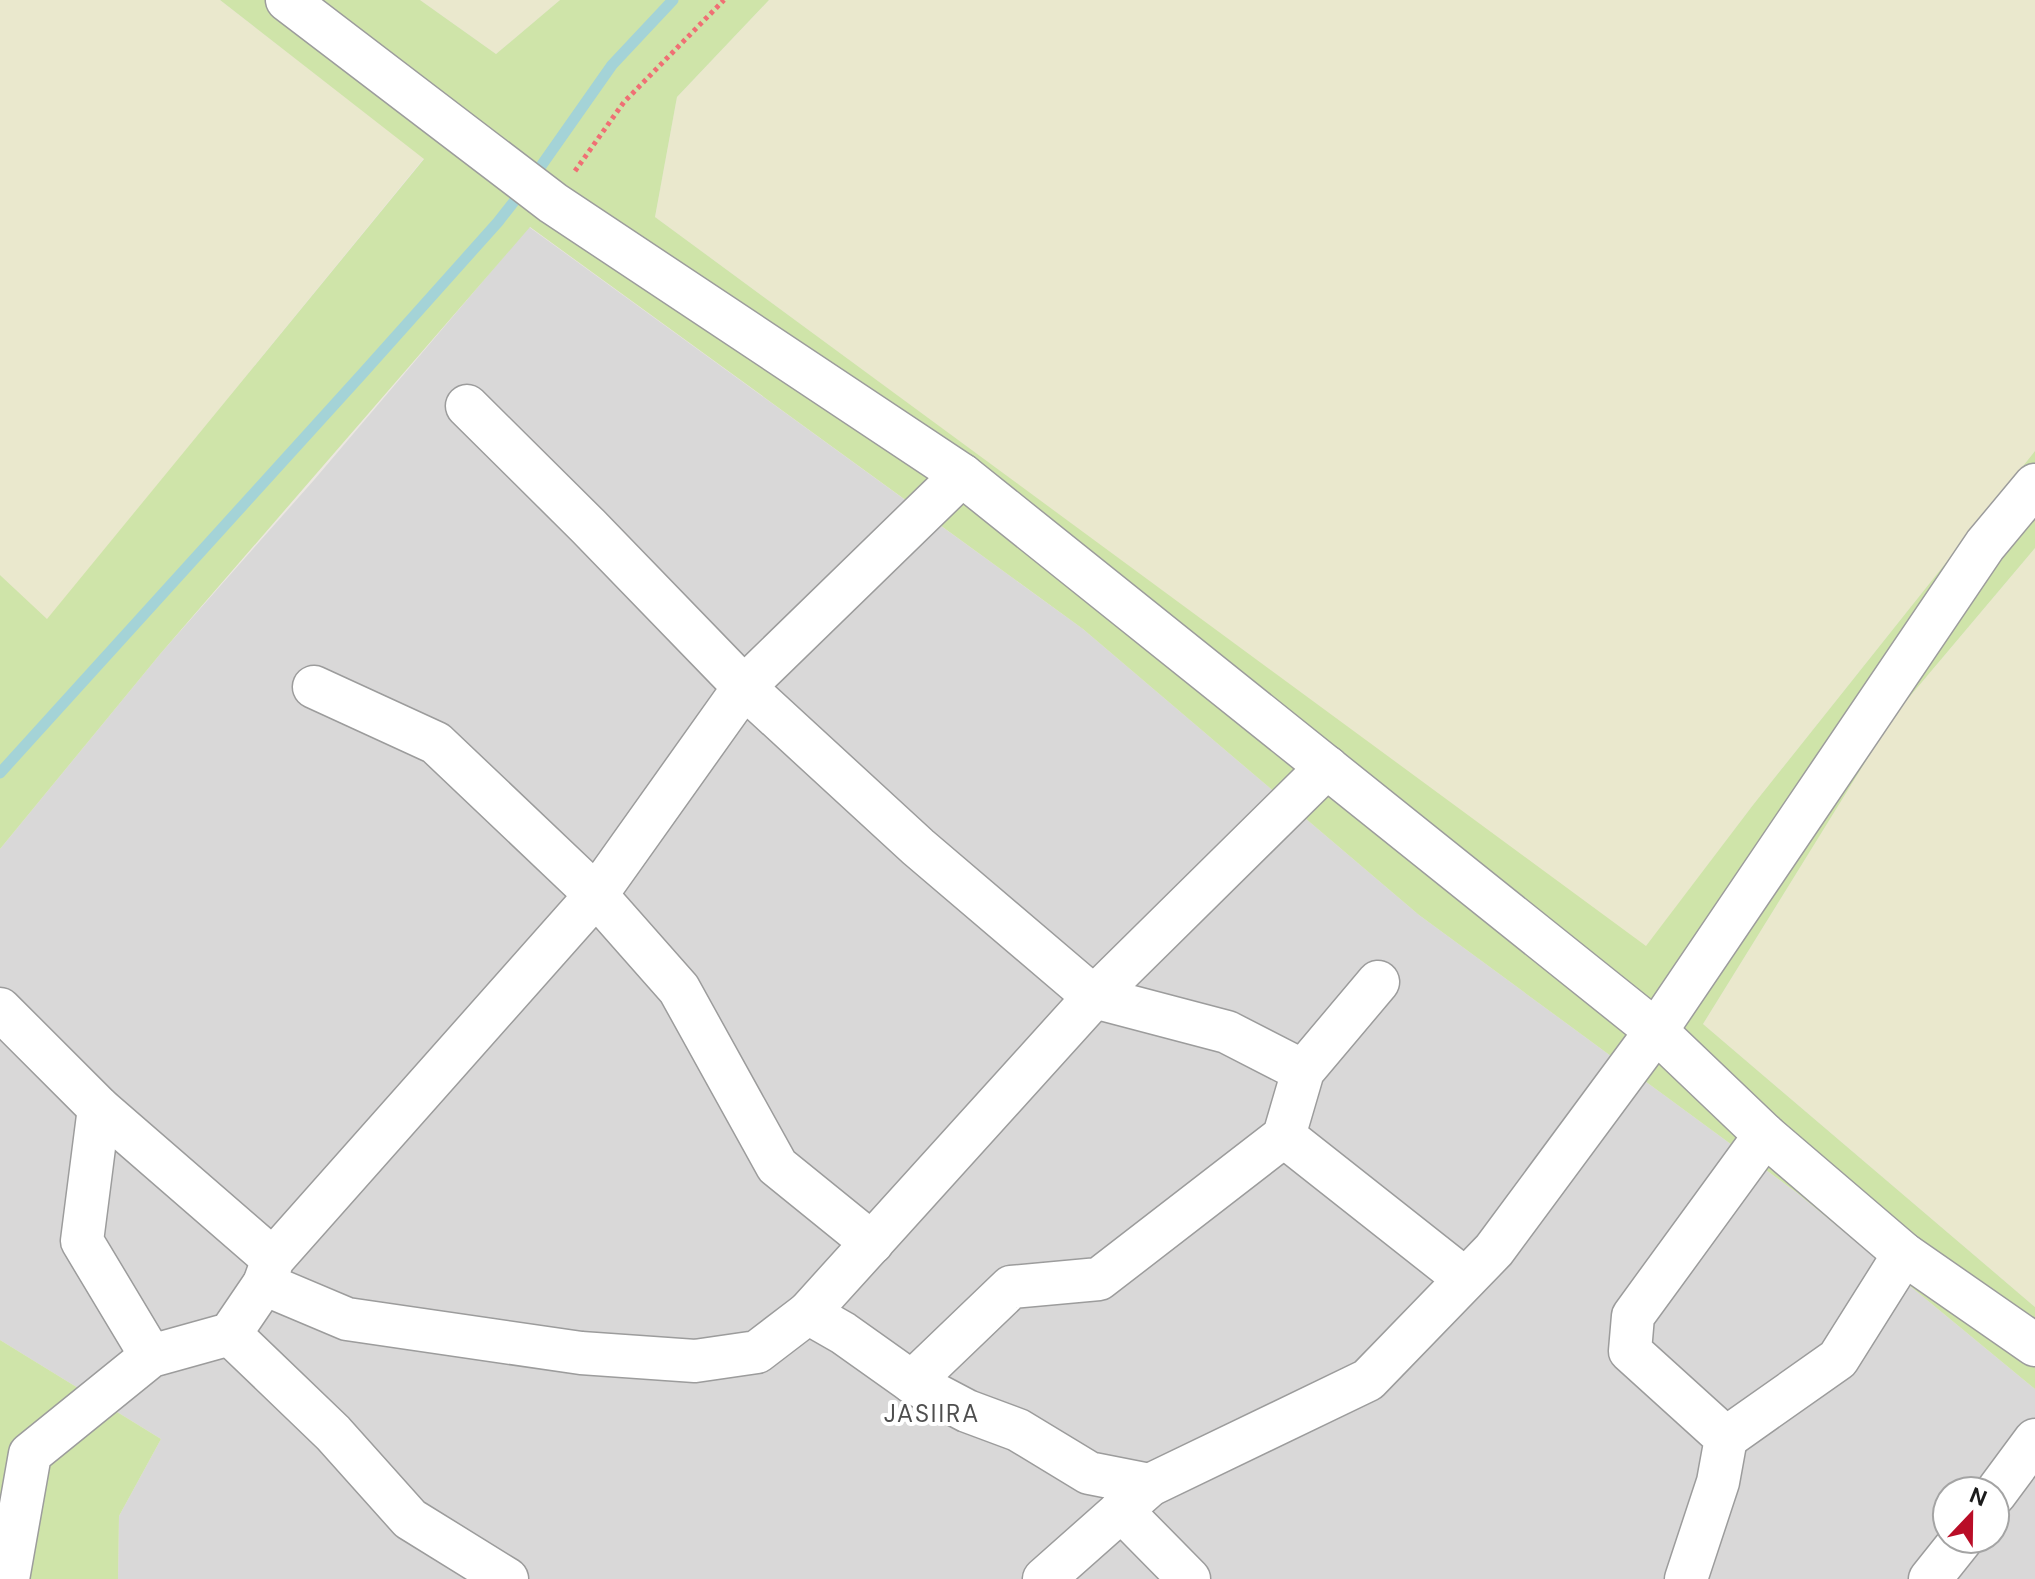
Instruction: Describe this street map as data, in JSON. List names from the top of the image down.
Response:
{
  "districts": ["JASIIRA"],
  "north": "top"
}
